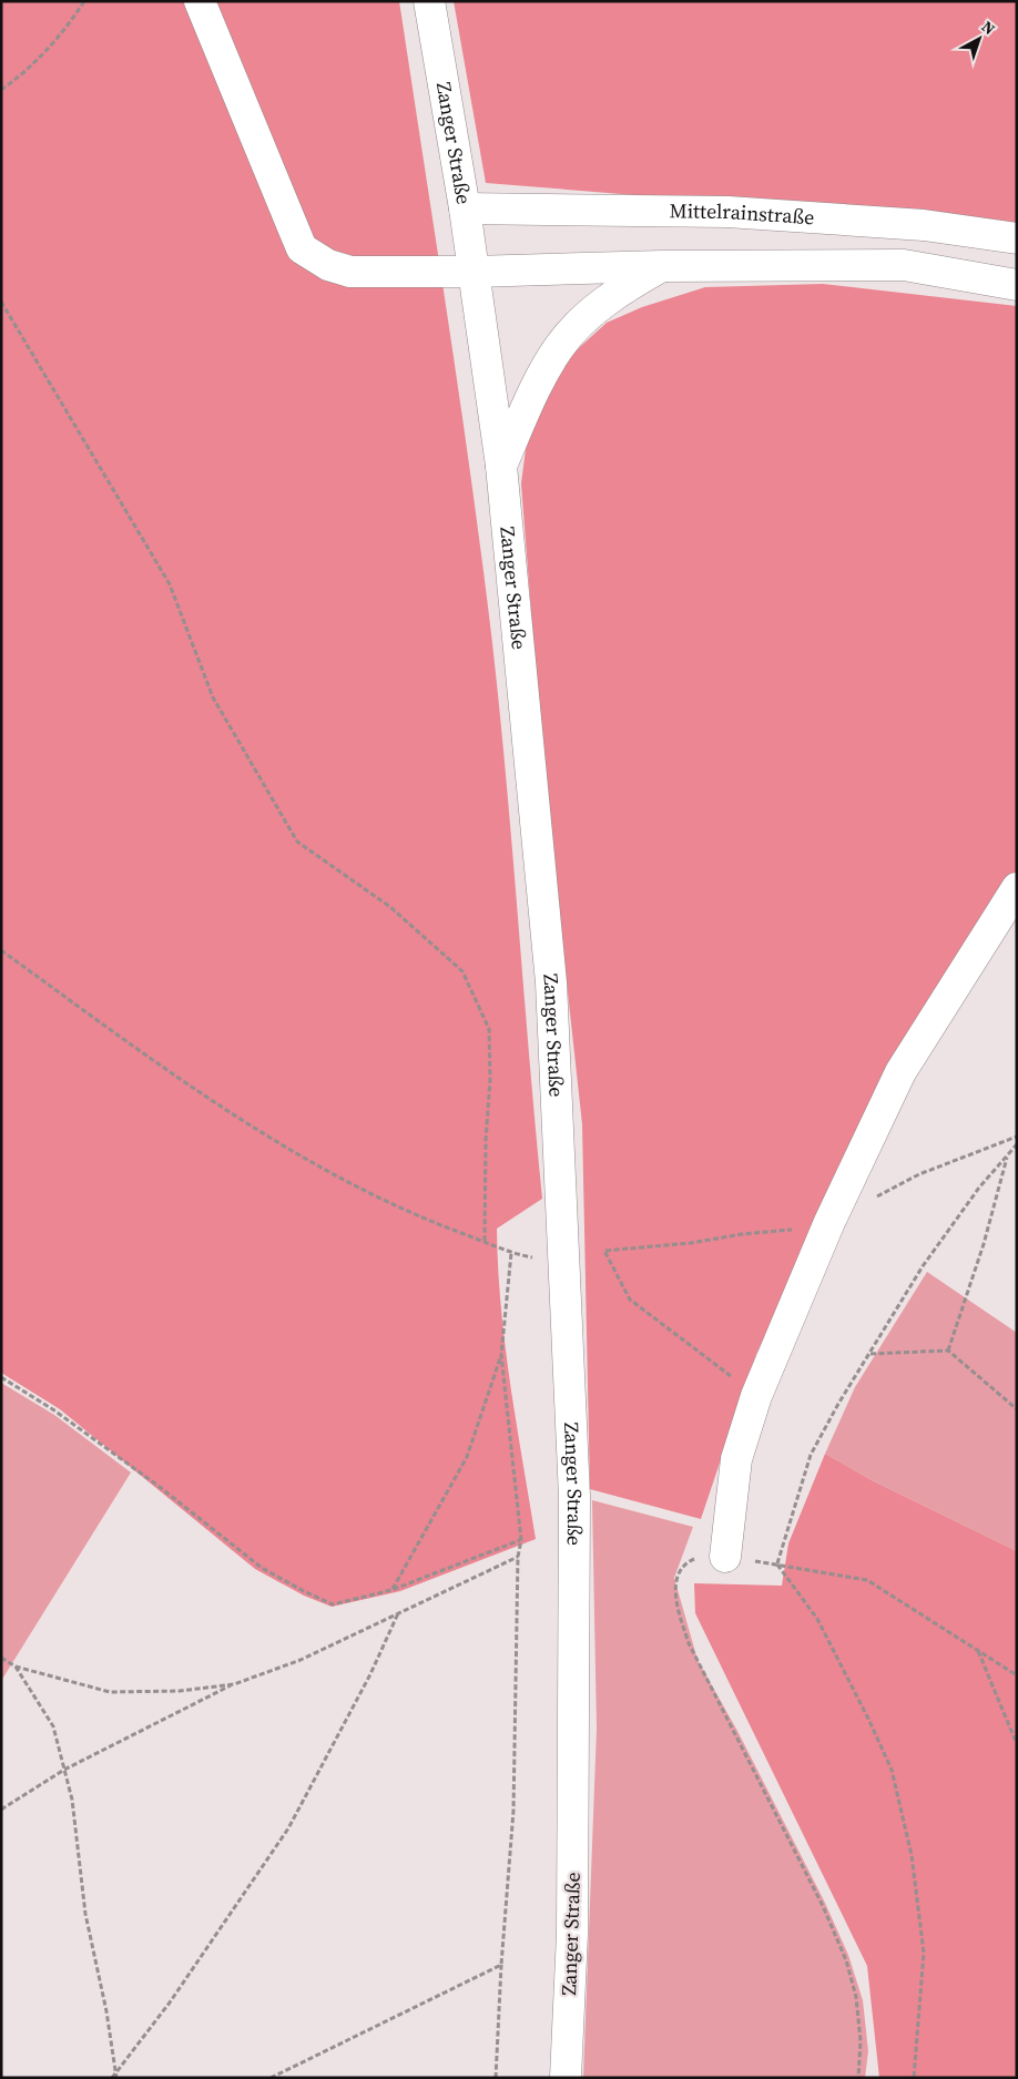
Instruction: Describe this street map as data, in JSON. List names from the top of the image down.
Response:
{
  "streets": {
    "street": ["Zanger Straße", "Mittelrainstraße"]
  },
  "crossings": [
    ["Zanger Straße", "Mittelrainstraße"]
  ],
  "north": "top right"
}
